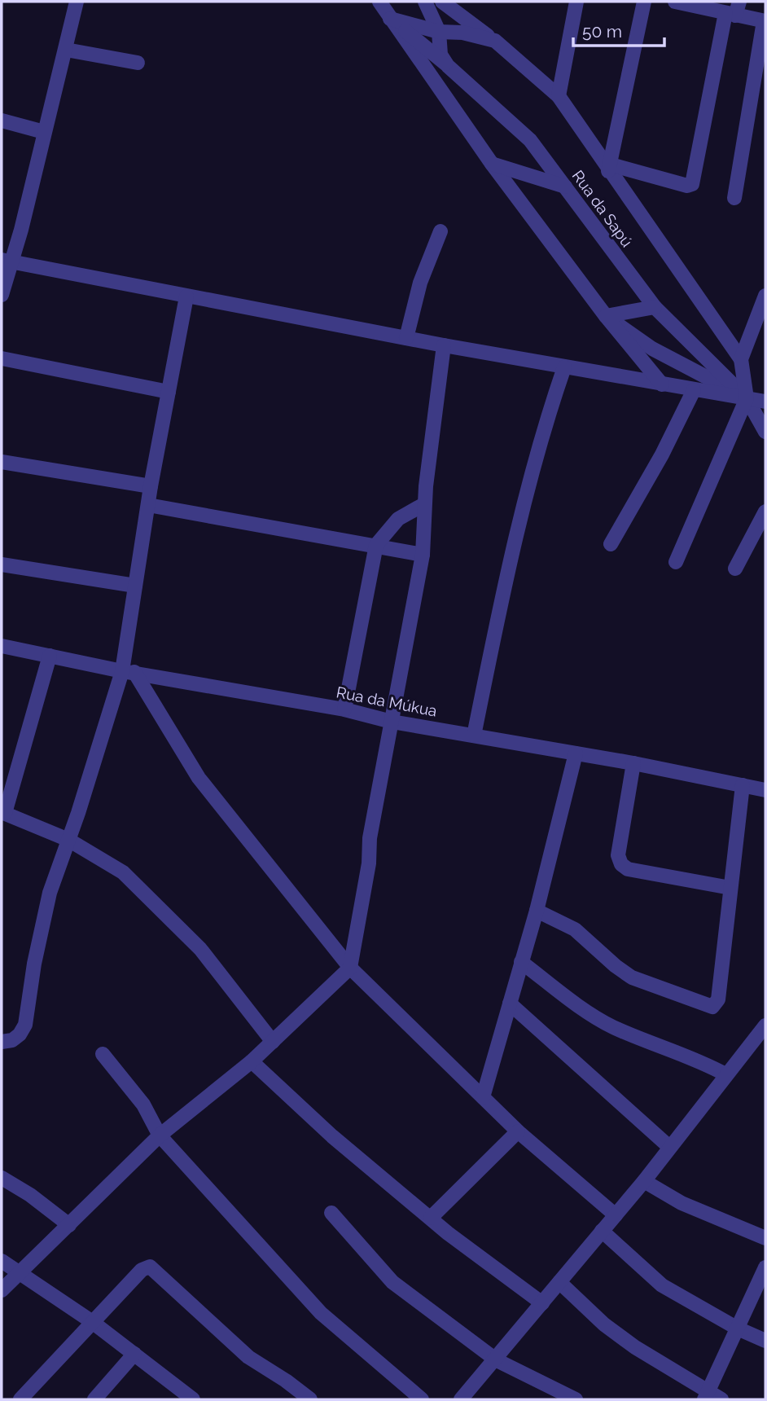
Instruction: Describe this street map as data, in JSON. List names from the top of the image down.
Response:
{
  "streets": {
    "street": ["Rua da Sapú", "Rua da Múkua"]
  },
  "scale_bar": "50 m"
}
